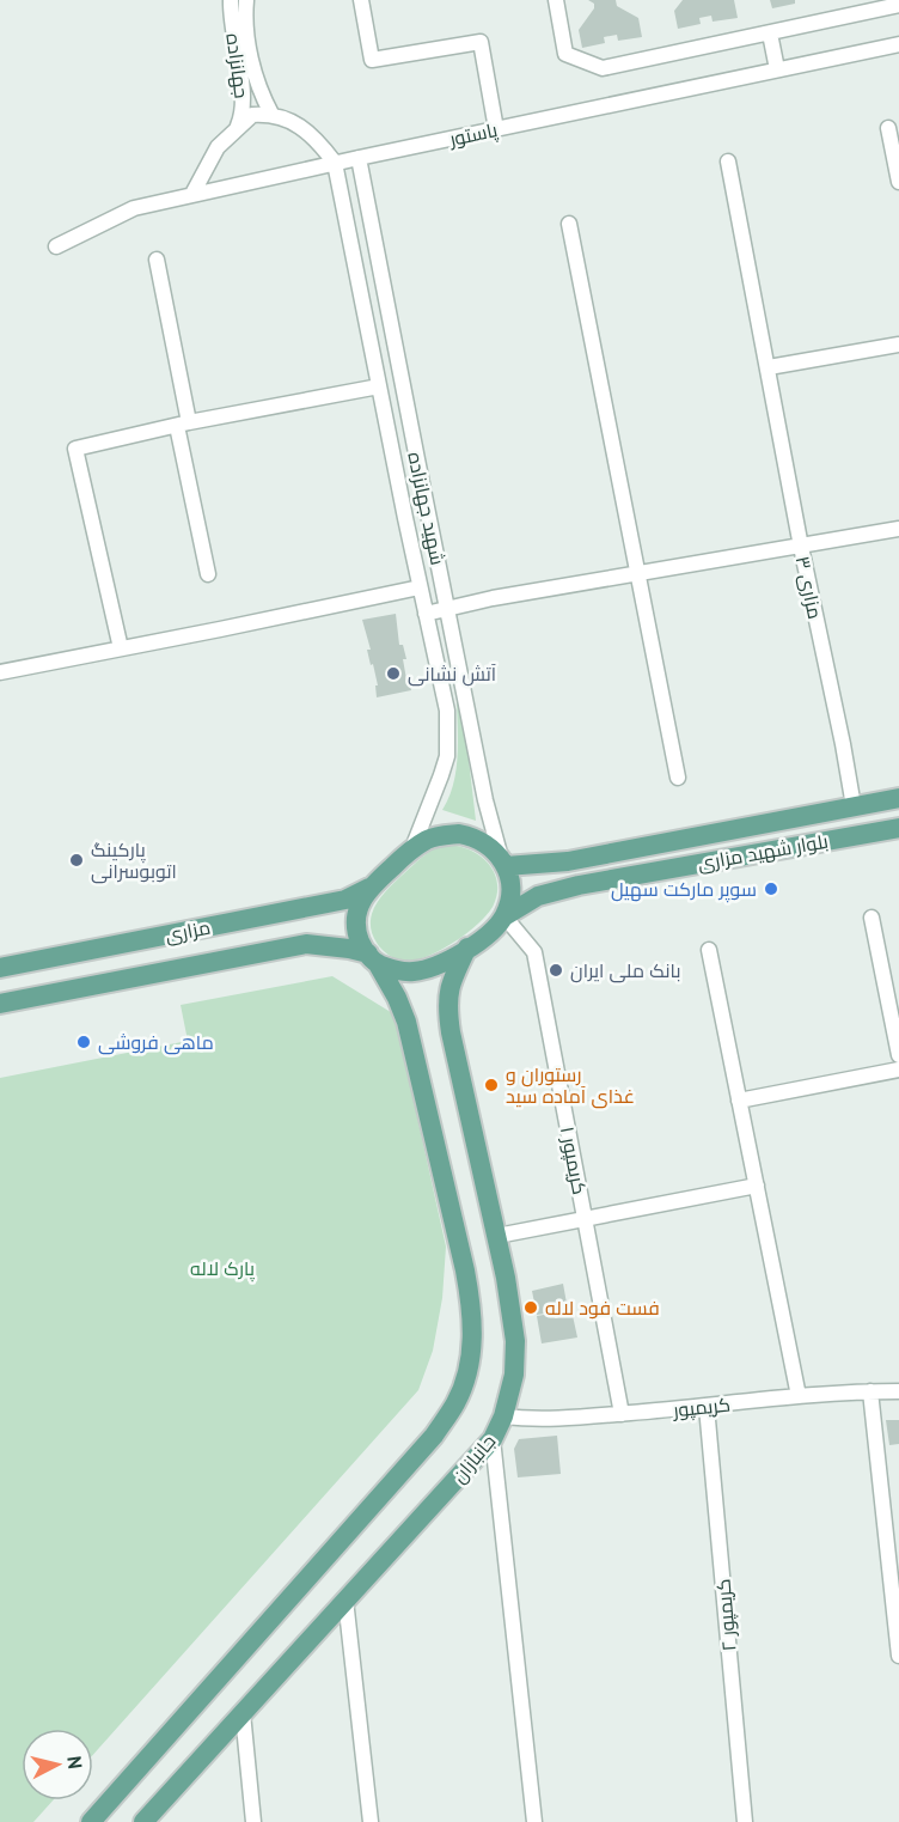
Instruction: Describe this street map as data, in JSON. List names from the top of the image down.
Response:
{
  "streets": {
    "main road": ["بلوار شهید مزاری", "مزاری", "جانبازان"],
    "street": [
      "جهانزاده",
      "پاستور",
      "شهید جهانزاده",
      "مزاری ۳",
      "کریمپور ۱",
      "کریمپور",
      "کریمپور ۲"
    ]
  },
  "crossings": [
    ["پاستور", "شهید جهانزاده"],
    ["شهید جهانزاده", "بلوار شهید مزاری"],
    ["شهید جهانزاده", "مزاری"],
    ["شهید جهانزاده", "کریمپور ۱"],
    ["شهید جهانزاده", "جانبازان"],
    ["مزاری ۳", "بلوار شهید مزاری"],
    ["بلوار شهید مزاری", "مزاری"],
    ["بلوار شهید مزاری", "کریمپور ۱"],
    ["بلوار شهید مزاری", "جانبازان"],
    ["مزاری", "کریمپور ۱"],
    ["مزاری", "جانبازان"],
    ["کریمپور ۱", "کریمپور"],
    ["کریمپور ۱", "جانبازان"],
    ["کریمپور", "جانبازان"],
    ["کریمپور", "کریمپور ۲"]
  ],
  "parks": ["پارک لاله"],
  "places": [
    "آتش نشانی",
    "پارکینگ اتوبوسرانی",
    "سوپر مارکت سهیل",
    "بانک ملی ایران",
    "ماهی فروشی",
    "رستوران و غذای آماده سید",
    "فست فود لاله"
  ],
  "north": "right"
}
